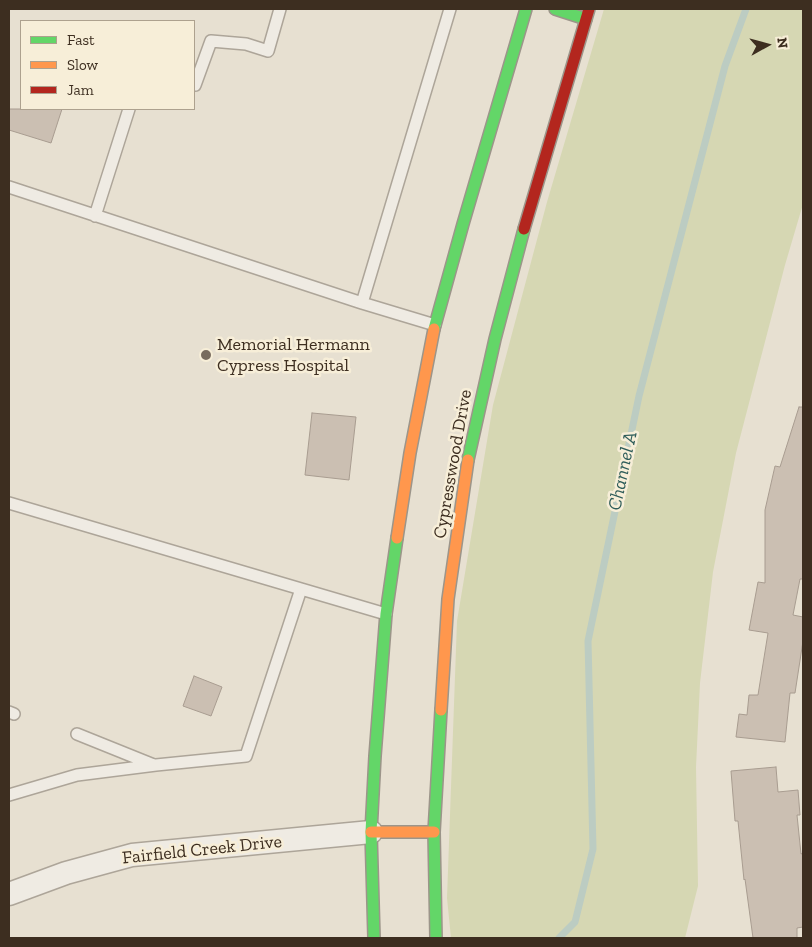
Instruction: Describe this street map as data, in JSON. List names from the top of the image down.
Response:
{
  "streets": {
    "main road": ["Cypresswood Drive"],
    "street": ["Fairfield Creek Drive"]
  },
  "water": ["Channel A"],
  "places": ["Memorial Hermann Cypress Hospital"],
  "legend": ["Fast", "Slow", "Jam"],
  "north": "right"
}
